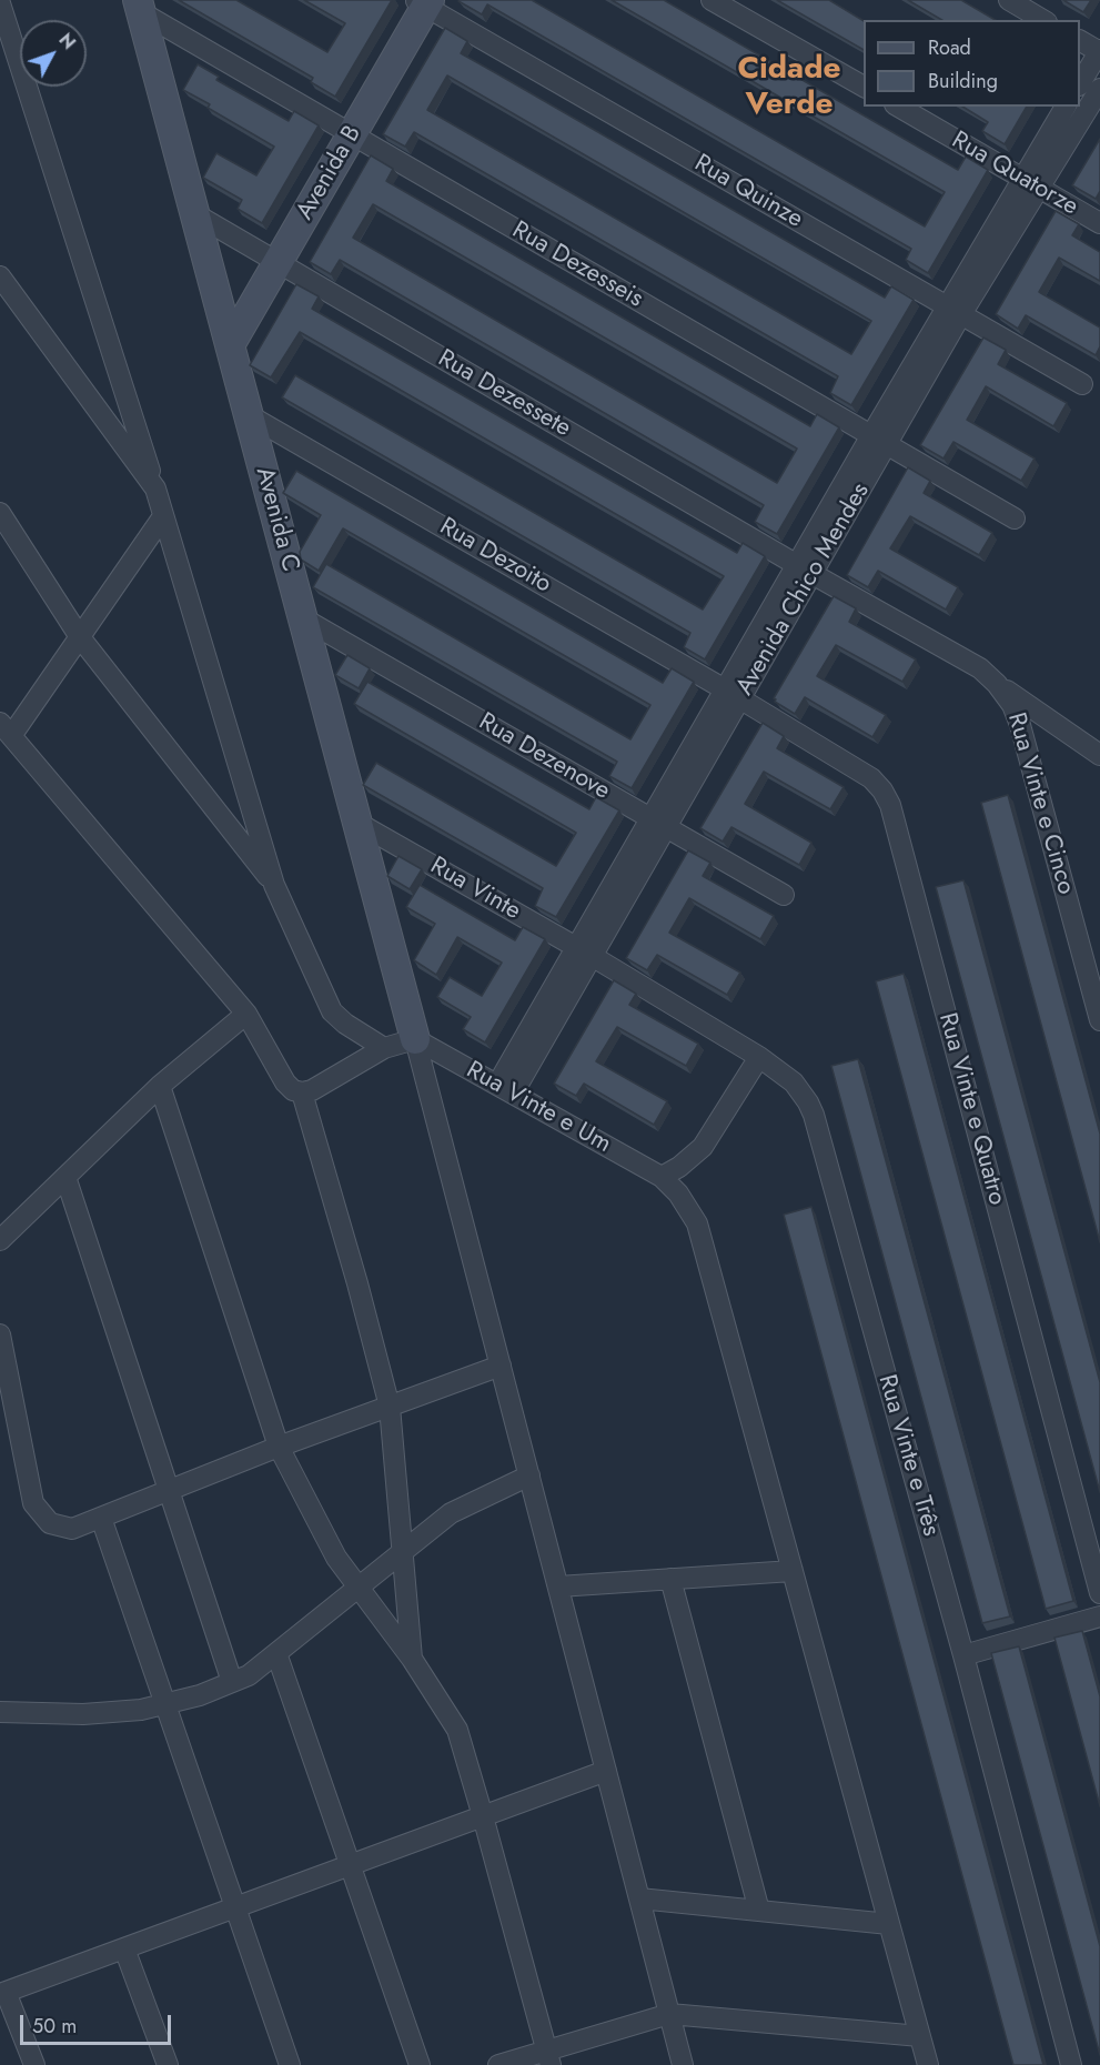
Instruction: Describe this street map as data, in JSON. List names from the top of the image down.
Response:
{
  "streets": {
    "street": [
      "Avenida B",
      "Rua Quatorze",
      "Rua Quinze",
      "Rua Dezesseis",
      "Rua Dezessete",
      "Avenida C",
      "Rua Dezoito",
      "Avenida Chico Mendes",
      "Rua Dezenove",
      "Rua Vinte e Cinco",
      "Rua Vinte",
      "Rua Vinte e Um",
      "Rua Vinte e Quatro",
      "Rua Vinte e Três"
    ]
  },
  "crossings": [
    ["Avenida B", "Rua Quinze"],
    ["Avenida B", "Rua Dezesseis"],
    ["Avenida B", "Rua Dezessete"],
    ["Avenida B", "Avenida C"],
    ["Rua Quatorze", "Avenida Chico Mendes"],
    ["Rua Quinze", "Avenida Chico Mendes"],
    ["Rua Dezesseis", "Avenida C"],
    ["Rua Dezesseis", "Avenida Chico Mendes"],
    ["Rua Dezessete", "Avenida C"],
    ["Rua Dezessete", "Avenida Chico Mendes"],
    ["Rua Dezessete", "Rua Vinte e Cinco"],
    ["Avenida C", "Rua Dezoito"],
    ["Avenida C", "Rua Dezenove"],
    ["Avenida C", "Rua Vinte"],
    ["Avenida C", "Rua Vinte e Um"],
    ["Rua Dezoito", "Avenida Chico Mendes"],
    ["Rua Dezoito", "Rua Vinte e Quatro"],
    ["Avenida Chico Mendes", "Rua Dezenove"],
    ["Avenida Chico Mendes", "Rua Vinte e Cinco"],
    ["Avenida Chico Mendes", "Rua Vinte"],
    ["Avenida Chico Mendes", "Rua Vinte e Um"],
    ["Avenida Chico Mendes", "Rua Vinte e Quatro"],
    ["Avenida Chico Mendes", "Rua Vinte e Três"],
    ["Rua Vinte", "Rua Vinte e Três"]
  ],
  "districts": ["Cidade Verde"],
  "legend": ["Road", "Building"],
  "scale_bar": "50 m",
  "north": "top right"
}
